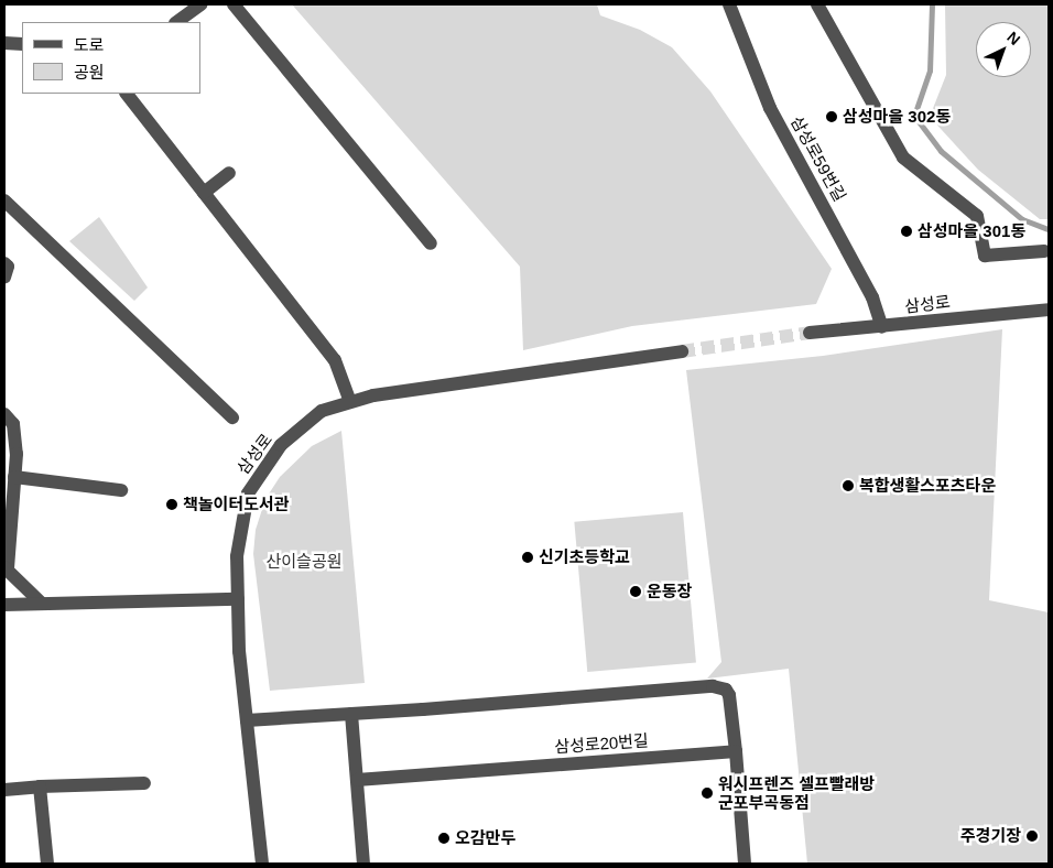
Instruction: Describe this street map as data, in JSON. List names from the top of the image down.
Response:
{
  "streets": {
    "street": ["삼성로59번길", "삼성로", "삼성로20번길"]
  },
  "crossings": [
    ["삼성로59번길", "삼성로"]
  ],
  "parks": ["산이슬공원"],
  "places": [
    "삼성마을 302동",
    "삼성마을 301동",
    "복합생활스포츠타운",
    "책놀이터도서관",
    "신기초등학교",
    "운동장",
    "워시프렌즈 셀프빨래방 군포부곡동점",
    "주경기장",
    "오감만두"
  ],
  "legend": ["도로", "공원"],
  "north": "top right"
}
